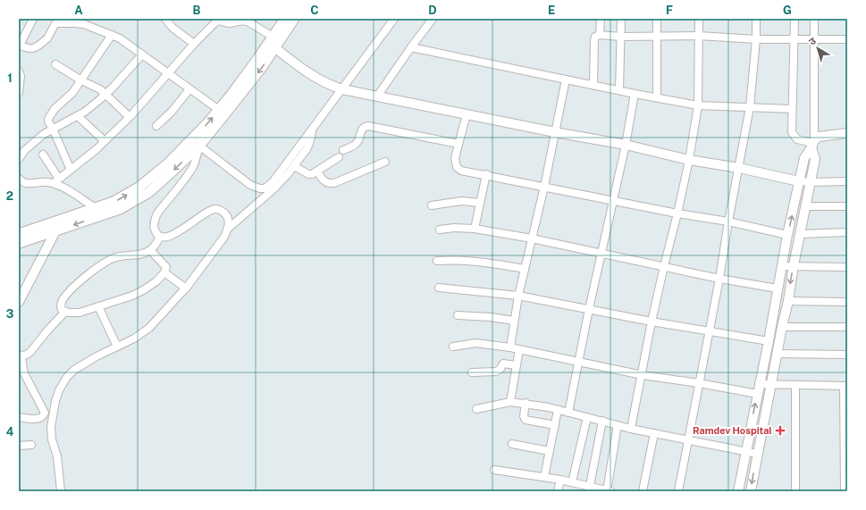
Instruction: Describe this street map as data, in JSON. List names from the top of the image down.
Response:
{
  "places": {
    "health": ["Ramdev Hospital"]
  },
  "north": "top left",
  "grid": {
    "columns": [
      "A",
      "B",
      "C",
      "D",
      "E",
      "F",
      "G"
    ],
    "rows": [
      "1",
      "2",
      "3",
      "4"
    ]
  }
}
